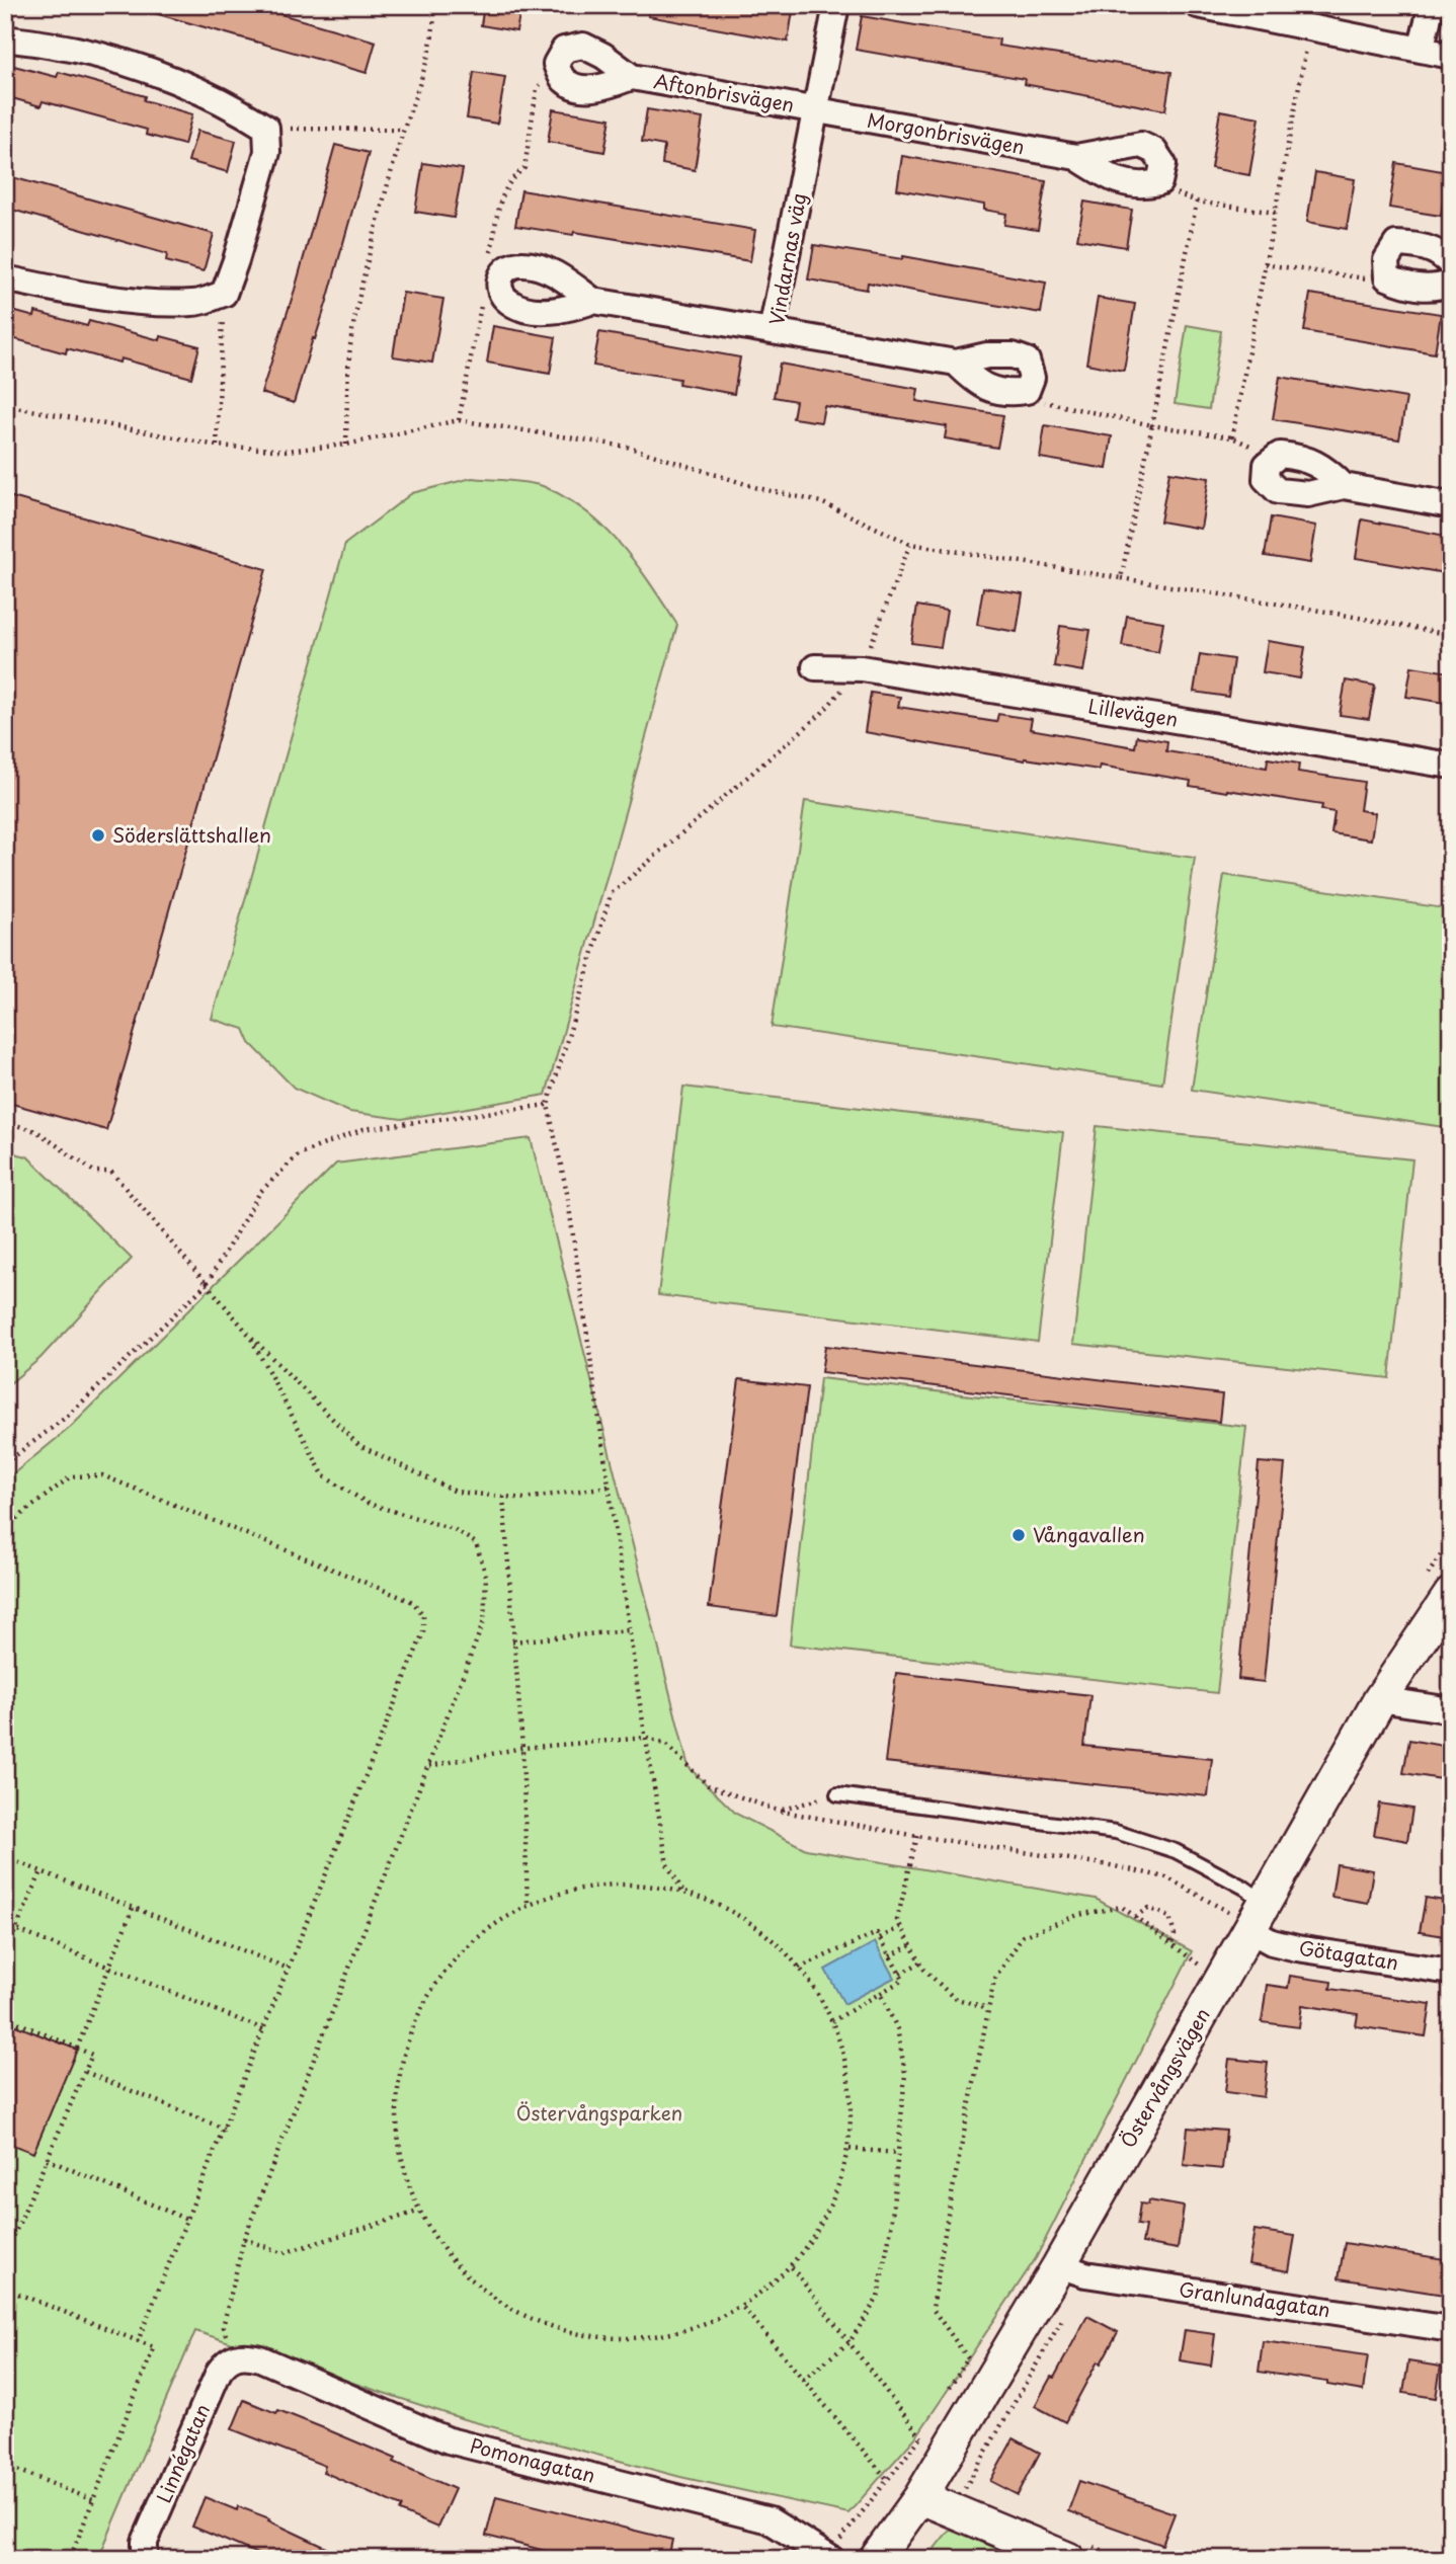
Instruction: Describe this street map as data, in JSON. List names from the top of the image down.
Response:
{
  "streets": {
    "street": [
      "Aftonbrisvägen",
      "Morgonbrisvägen",
      "Vindarnas väg",
      "Lillevägen",
      "Götagatan",
      "Östervångsvägen",
      "Granlundagatan",
      "Linnégatan",
      "Pomonagatan"
    ]
  },
  "crossings": [
    ["Aftonbrisvägen", "Morgonbrisvägen"],
    ["Aftonbrisvägen", "Vindarnas väg"],
    ["Morgonbrisvägen", "Vindarnas väg"],
    ["Götagatan", "Östervångsvägen"],
    ["Östervångsvägen", "Granlundagatan"],
    ["Linnégatan", "Pomonagatan"]
  ],
  "parks": ["Östervångsparken"],
  "places": ["Söderslättshallen", "Vångavallen"]
}
